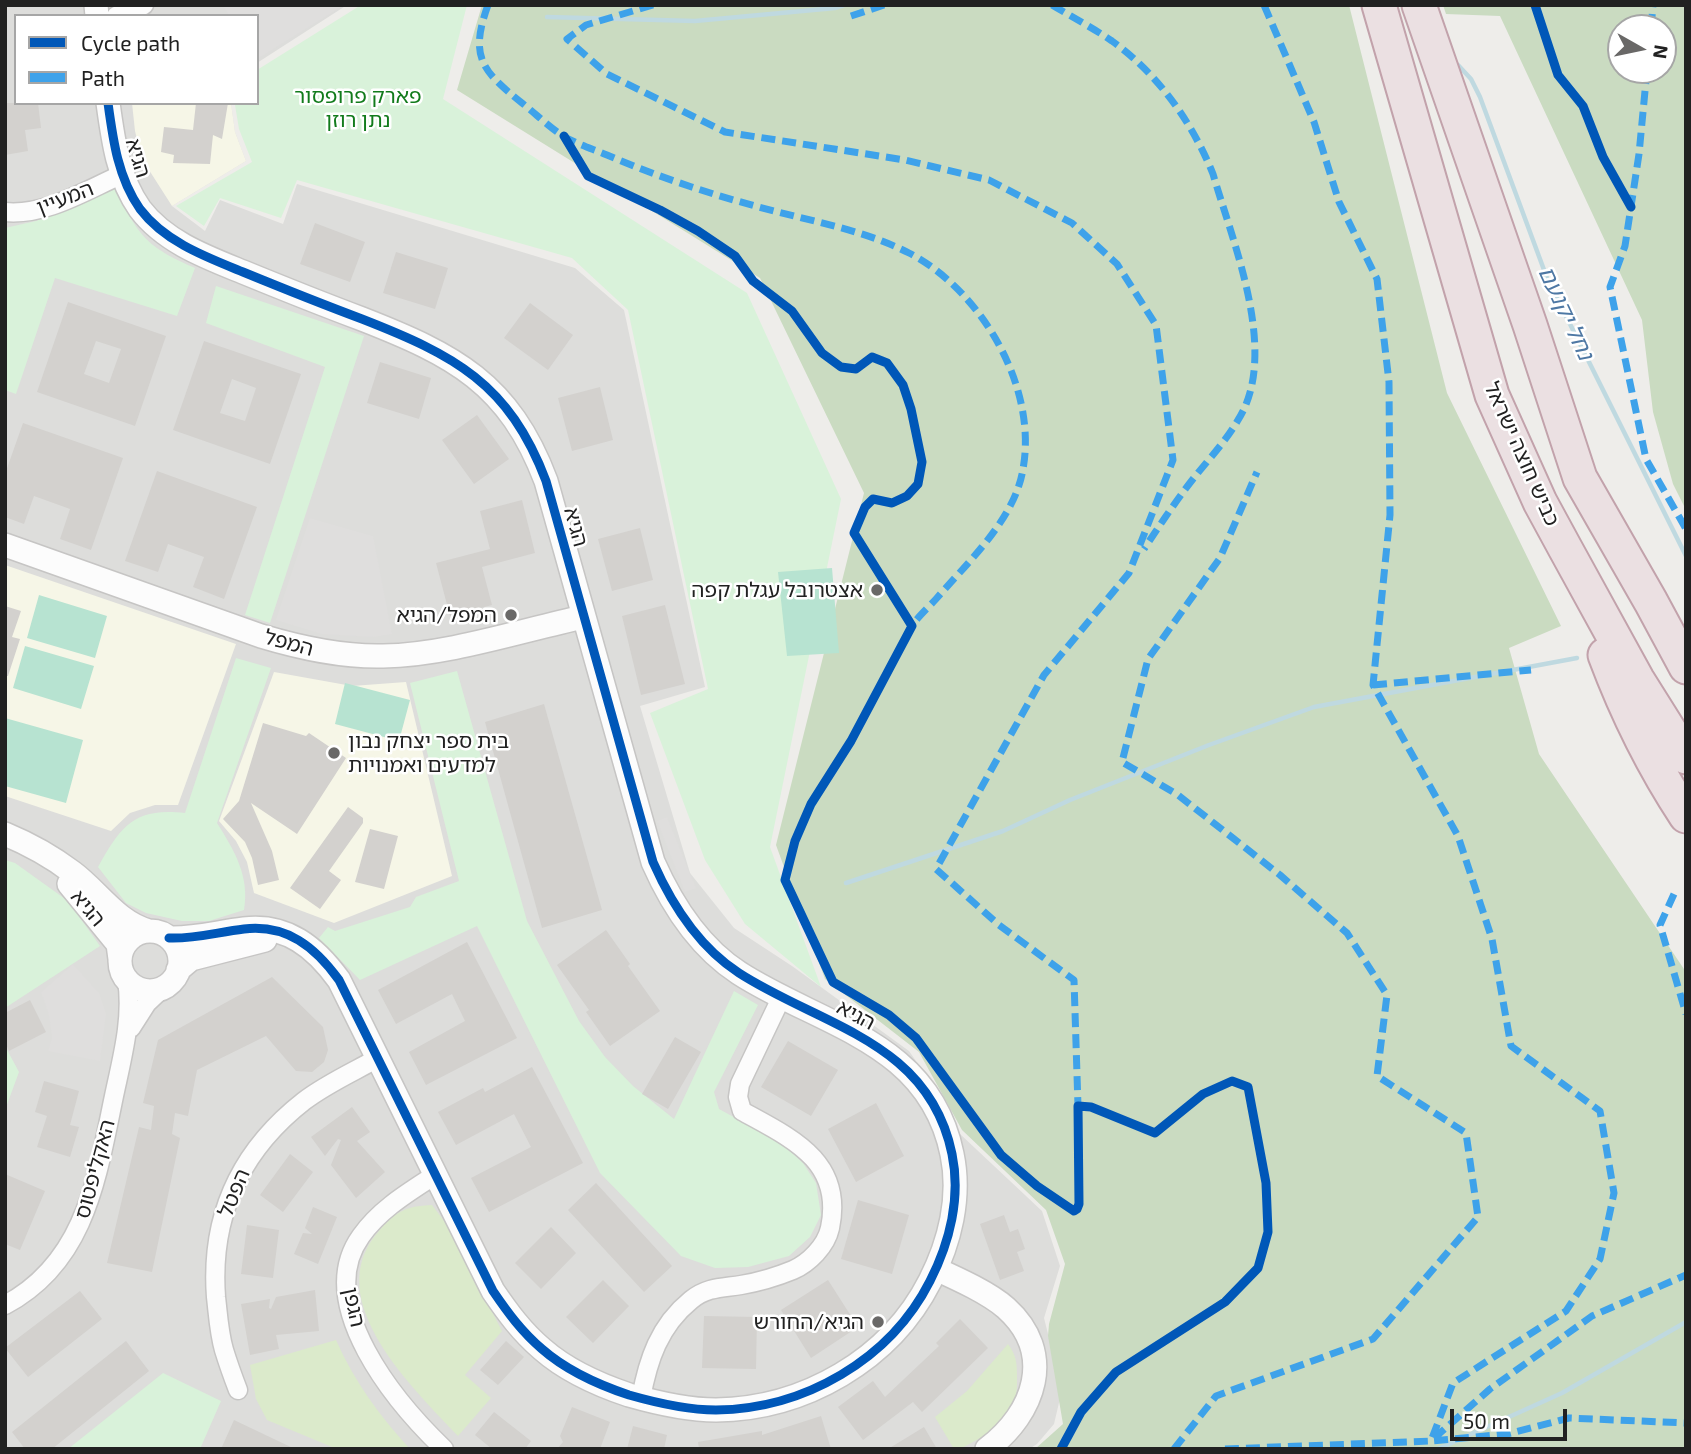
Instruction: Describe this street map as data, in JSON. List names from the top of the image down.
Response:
{
  "streets": {
    "highway": ["כביש חוצה ישראל"],
    "street": [
      "הגיא",
      "המעיין",
      "המפל",
      "האקליפטוס",
      "הפטל",
      "הגפן"
    ]
  },
  "crossings": [
    ["הגיא", "המעיין"],
    ["הגיא", "המפל"],
    ["הגיא", "האקליפטוס"],
    ["הגיא", "הפטל"],
    ["הגיא", "הגפן"]
  ],
  "water": ["נחל יקנעם"],
  "parks": ["פארק פרופסור נתן רוזן"],
  "places": [
    "אצטרובל עגלת קפה",
    "המפל/הגיא",
    "בית ספר יצחק נבון למדעים ואמנויות",
    "הגיא/החורש"
  ],
  "legend": ["Cycle path", "Path"],
  "scale_bar": "50 m",
  "north": "right"
}
